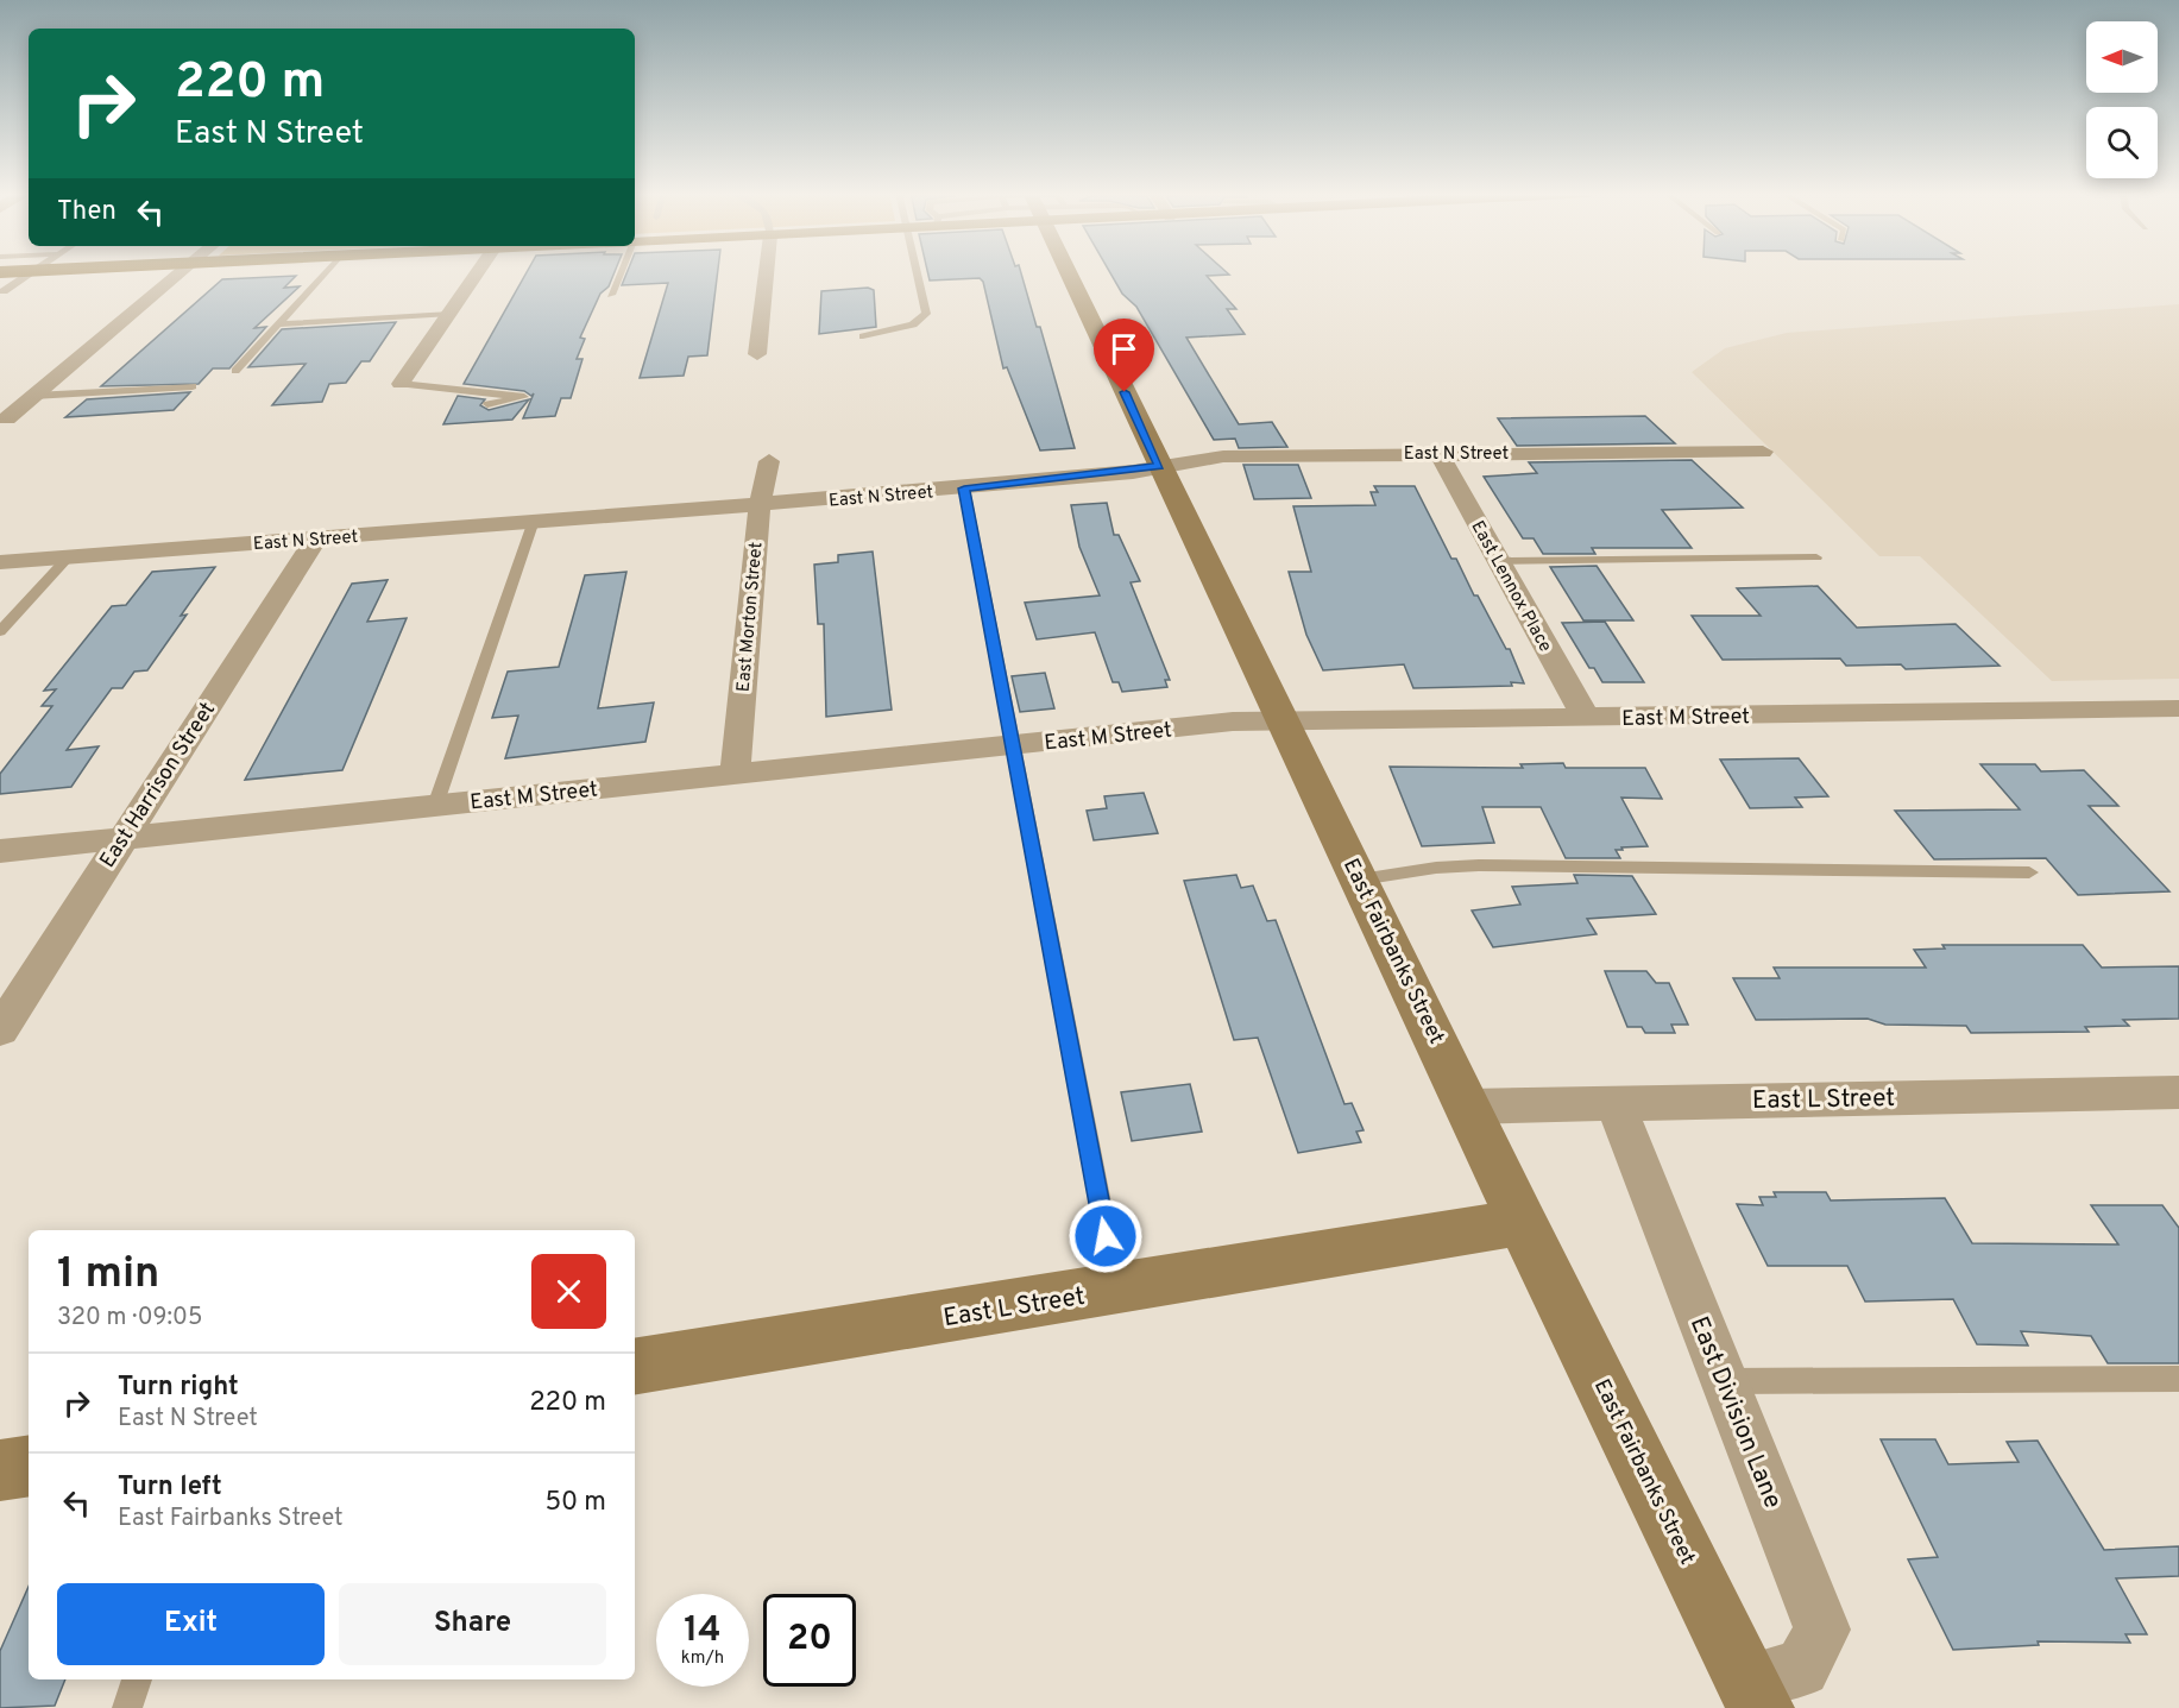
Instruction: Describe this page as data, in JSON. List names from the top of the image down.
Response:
{
  "streets": {
    "street": [
      "East N Street",
      "East Lennox Place",
      "East Morton Street",
      "East M Street",
      "East Harrison Street",
      "East Fairbanks Street",
      "East L Street",
      "East Division Lane"
    ]
  },
  "crossings": [
    ["East N Street", "East Lennox Place"],
    ["East N Street", "East Morton Street"],
    ["East N Street", "East Harrison Street"],
    ["East N Street", "East Fairbanks Street"],
    ["East Lennox Place", "East M Street"],
    ["East Morton Street", "East M Street"],
    ["East M Street", "East Harrison Street"],
    ["East M Street", "East Fairbanks Street"],
    ["East Fairbanks Street", "East L Street"],
    ["East Fairbanks Street", "East Division Lane"],
    ["East L Street", "East Division Lane"]
  ],
  "north": "left",
  "page": {
    "turn": ["220 m", "East N Street"],
    "then": "Then",
    "heading": ["1 min", "320 m · 09:05"],
    "list": [
      {
        "name": "Turn right",
        "note": "East N Street",
        "value": "220 m"
      },
      {
        "name": "Turn left",
        "note": "East Fairbanks Street",
        "value": "50 m"
      }
    ],
    "buttons": ["Exit", "Share"],
    "speed": "14 km/h",
    "limit": "20"
  }
}
